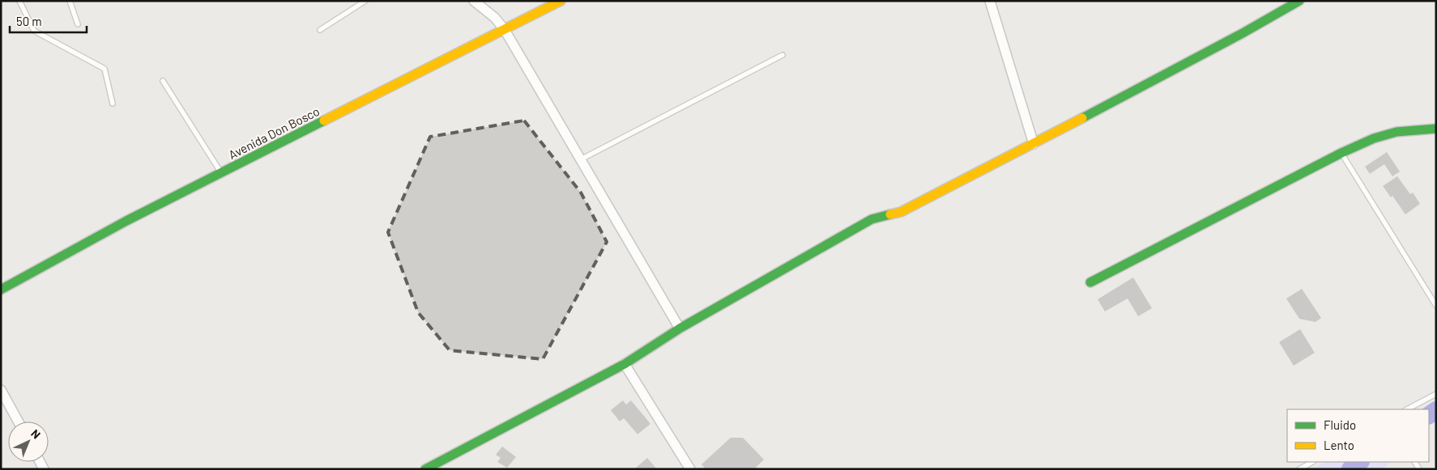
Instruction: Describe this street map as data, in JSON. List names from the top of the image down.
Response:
{
  "streets": {
    "street": ["Avenida Don Bosco"]
  },
  "legend": ["Fluido", "Lento"],
  "scale_bar": "50 m",
  "north": "top right"
}
